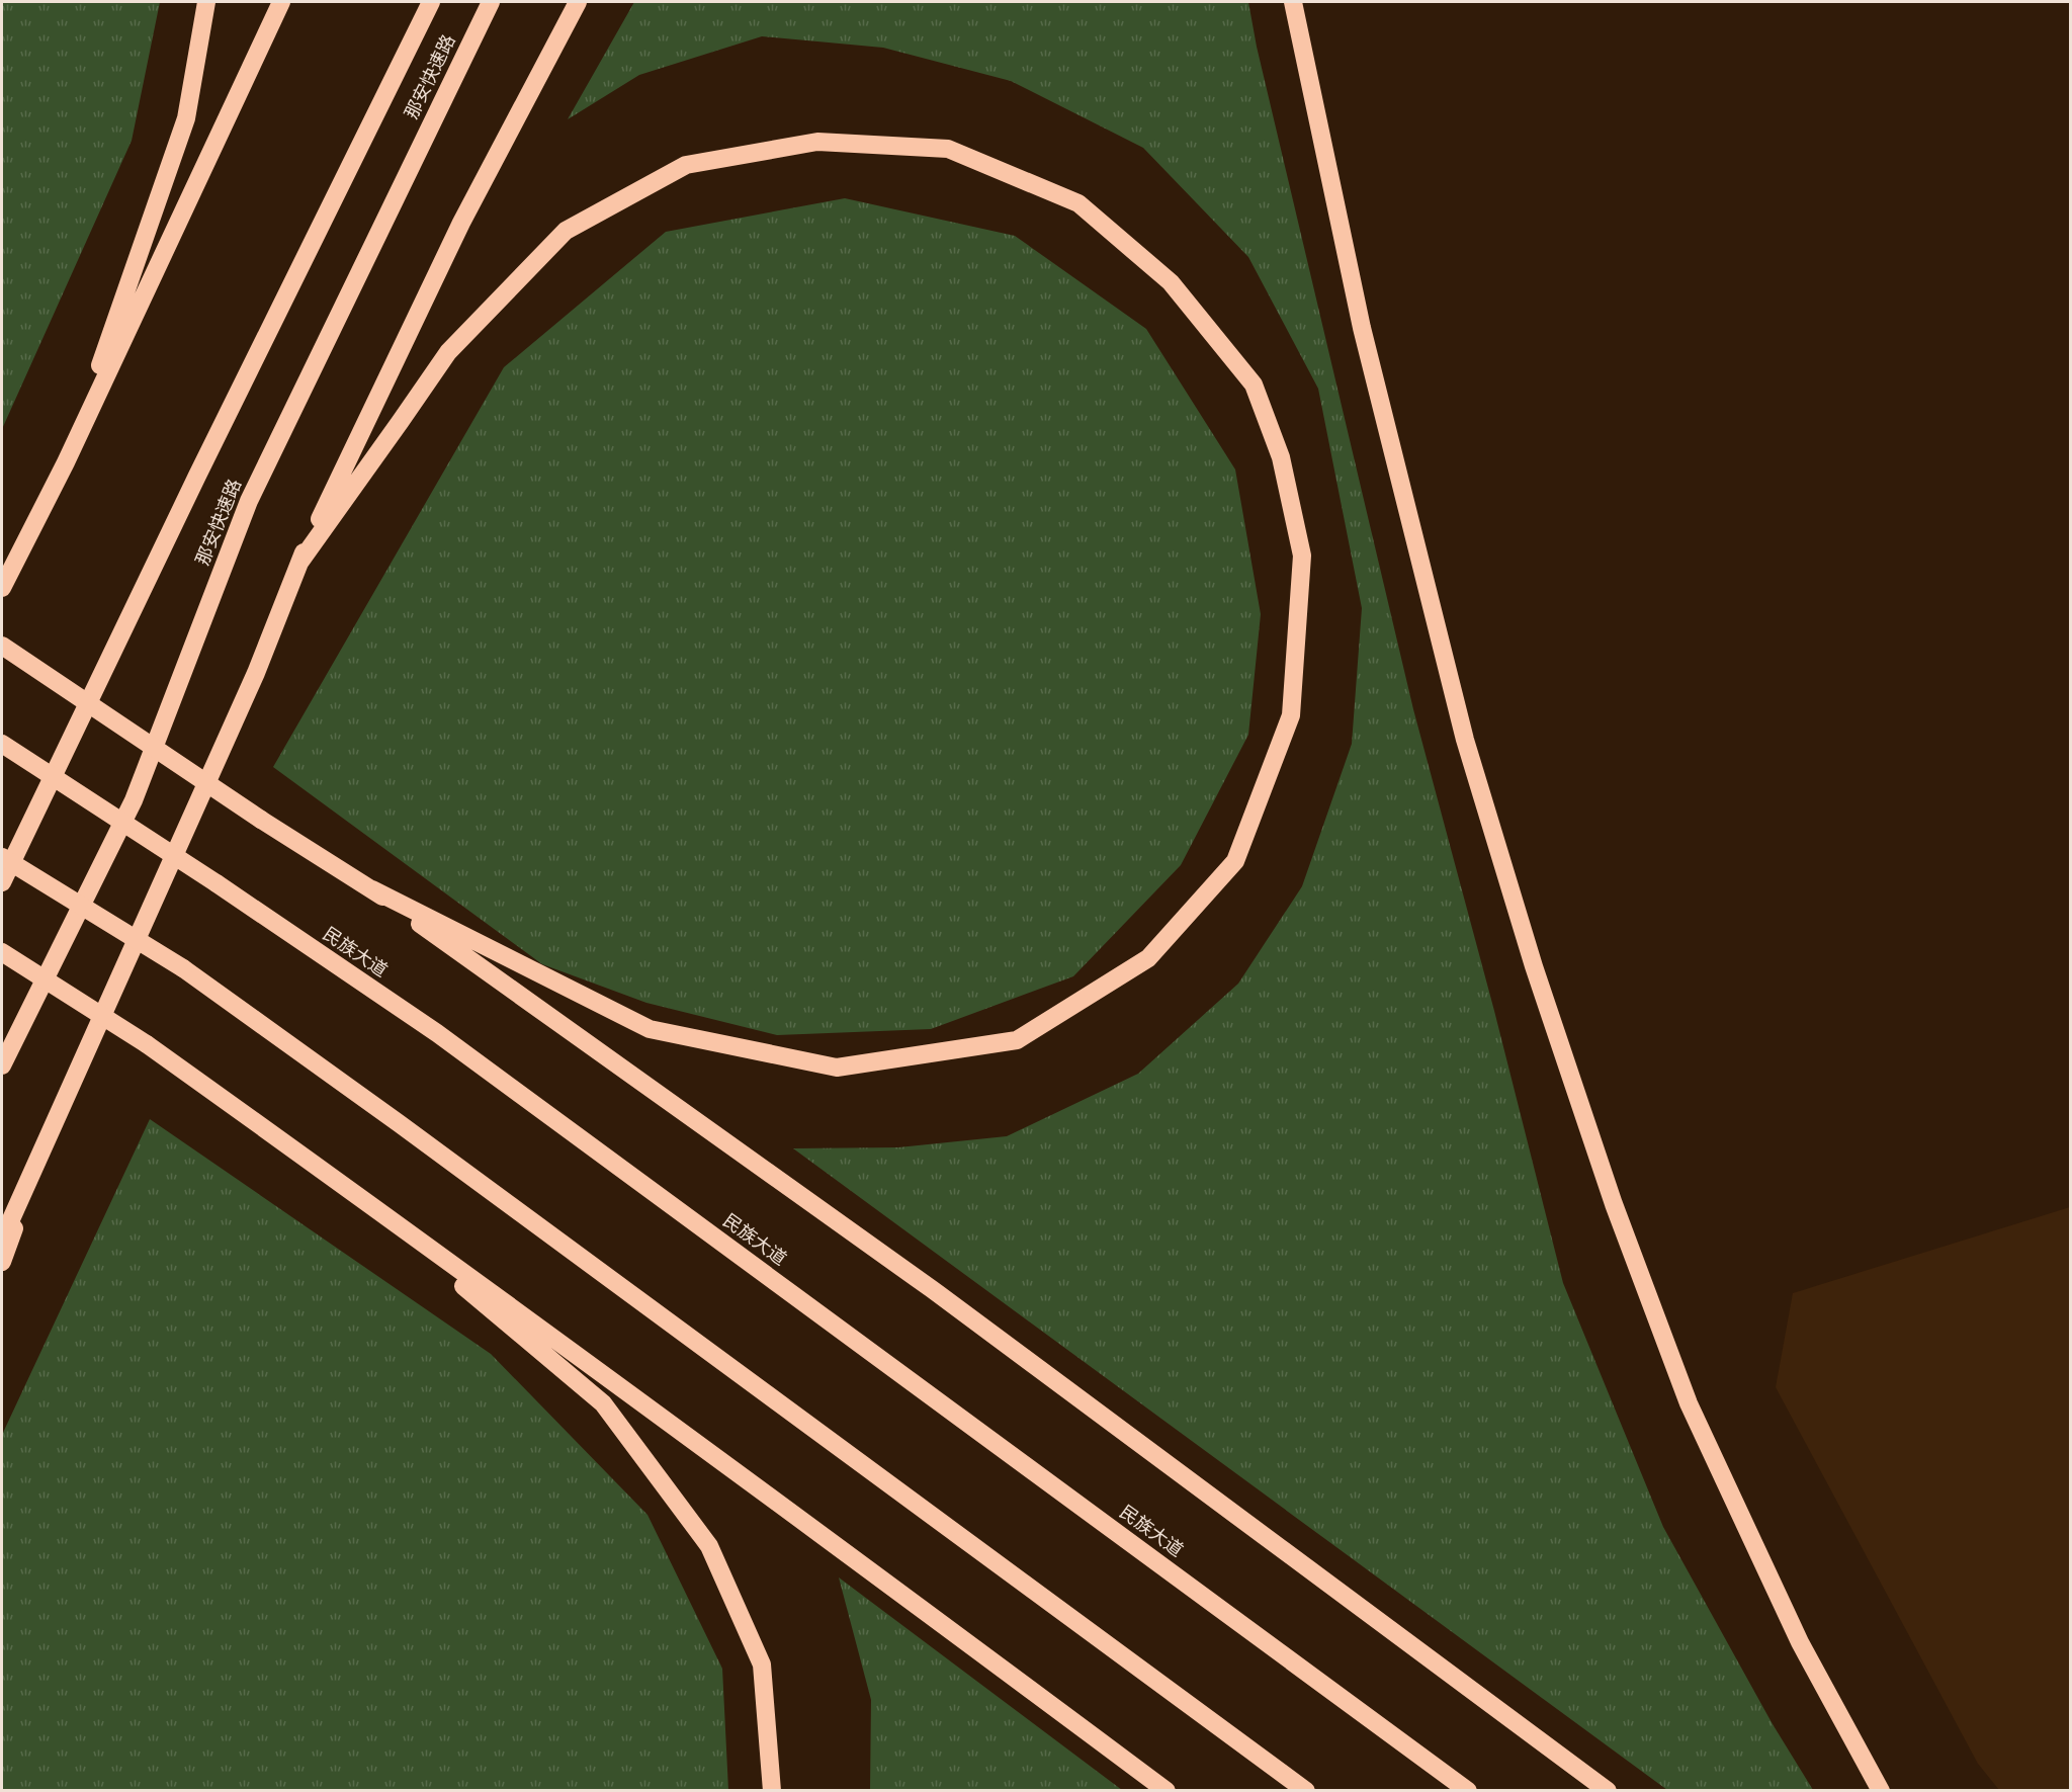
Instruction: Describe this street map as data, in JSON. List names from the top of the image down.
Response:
{
  "streets": {
    "highway": ["那安快速路", "民族大道"]
  }
}
